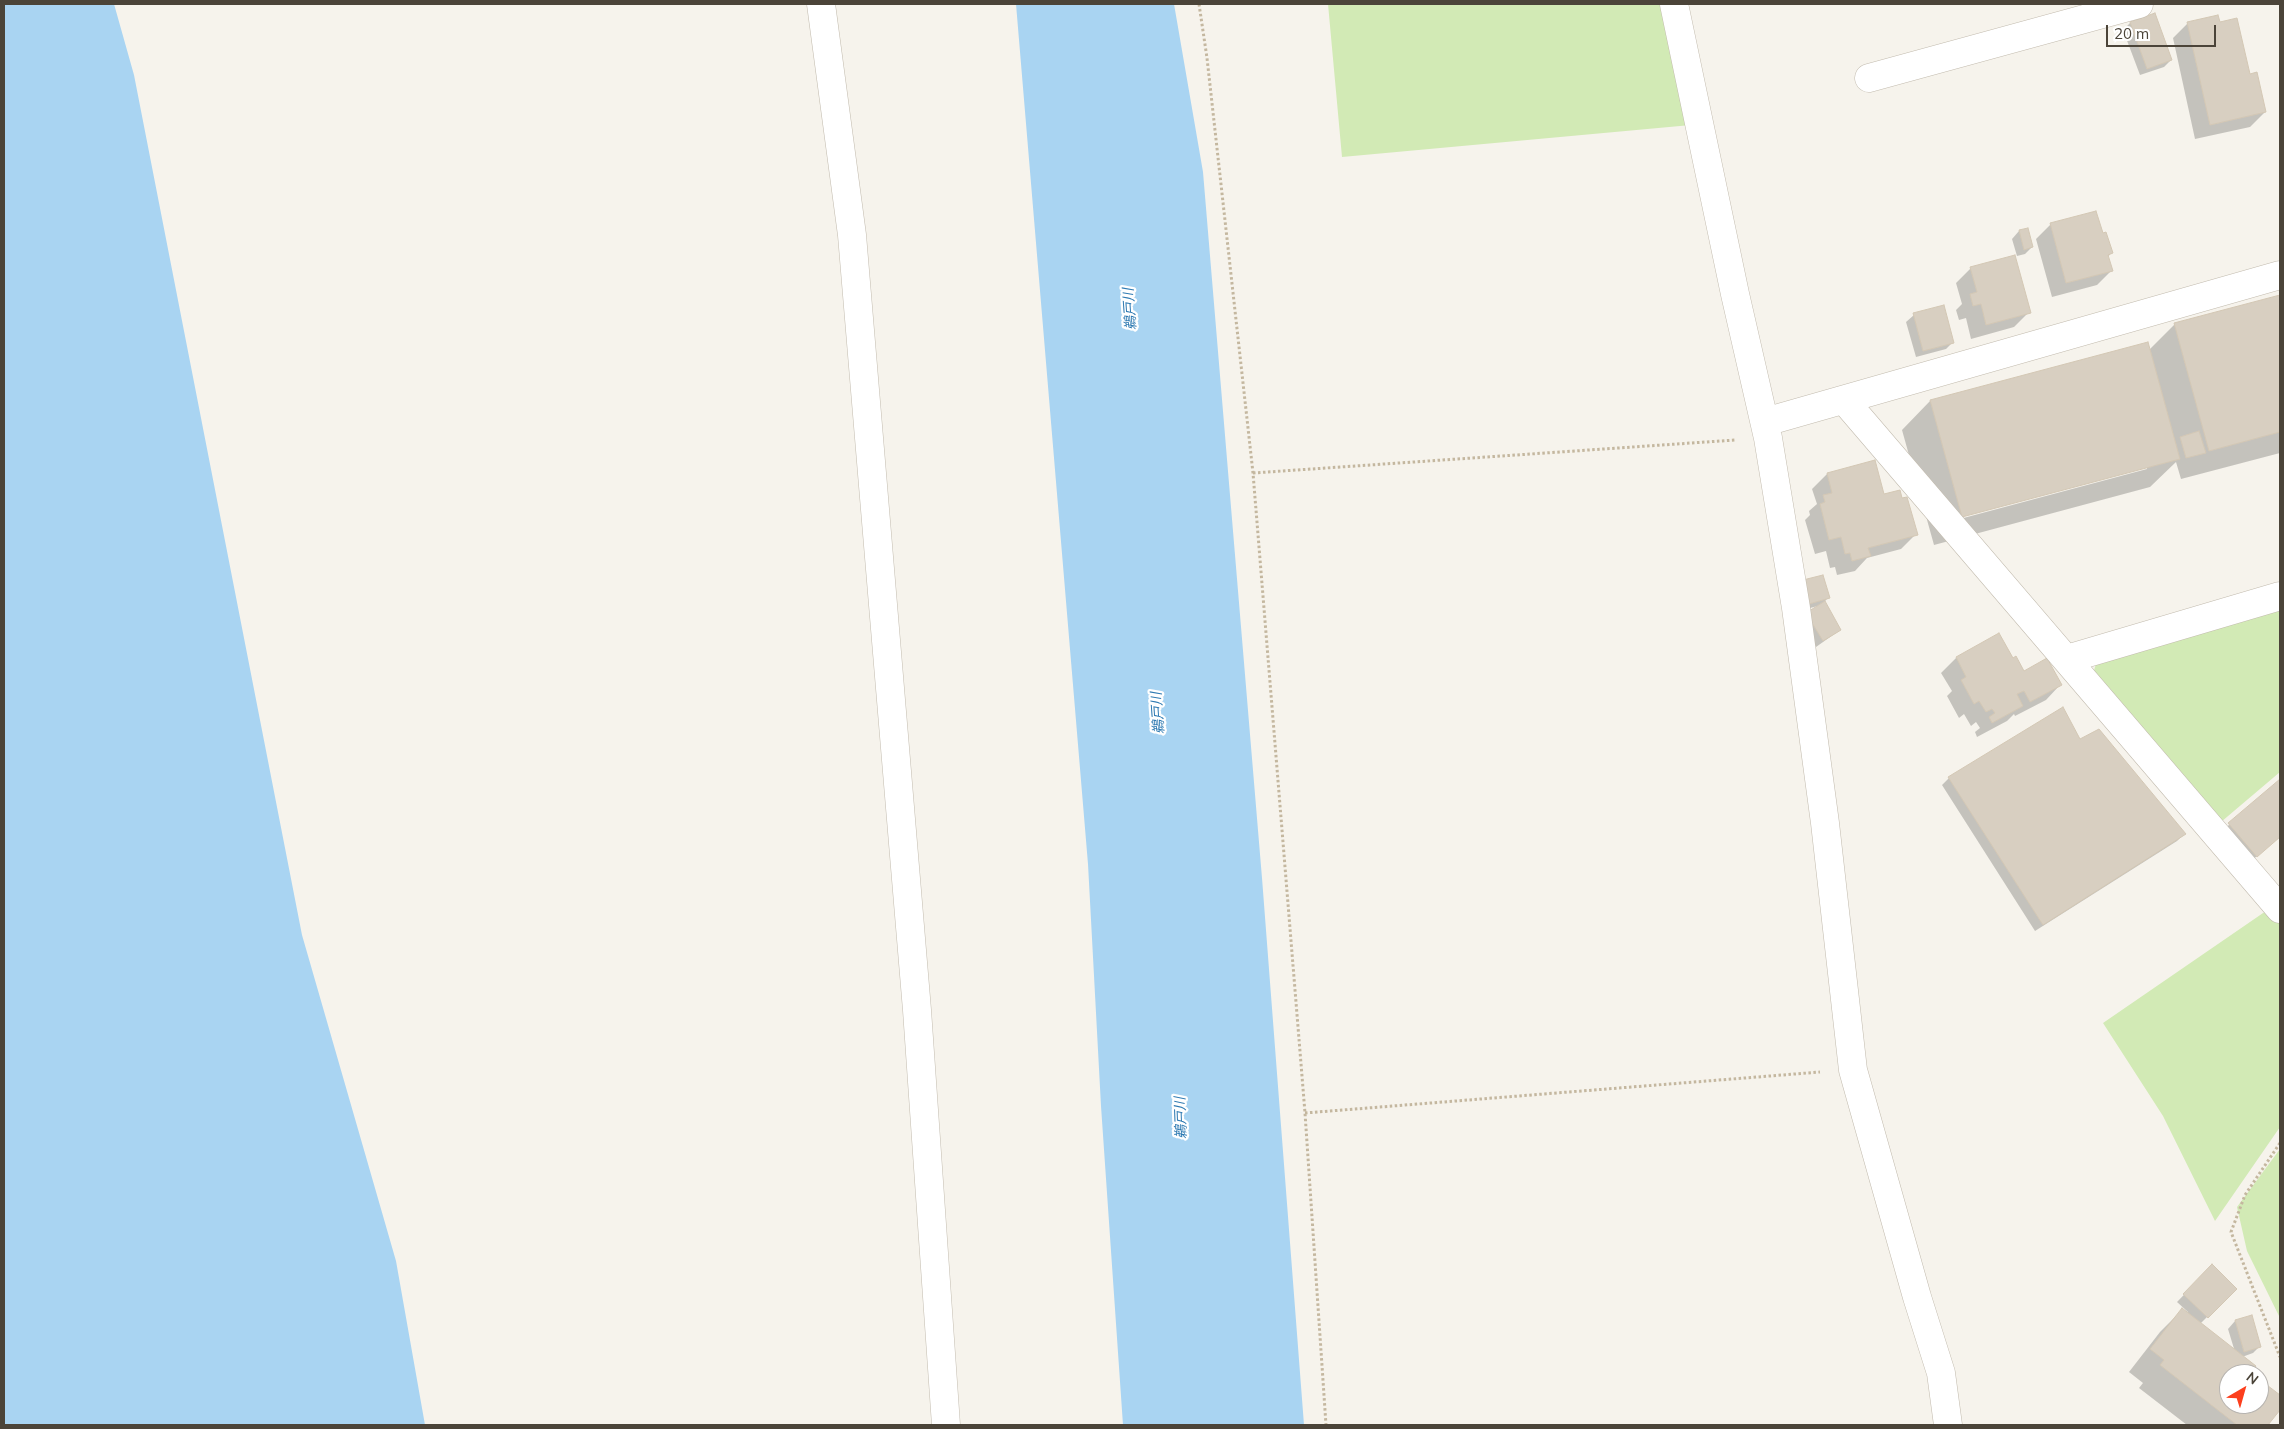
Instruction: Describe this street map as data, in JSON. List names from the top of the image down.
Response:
{
  "water": ["鵜戸川"],
  "scale_bar": "20 m",
  "north": "top right"
}
